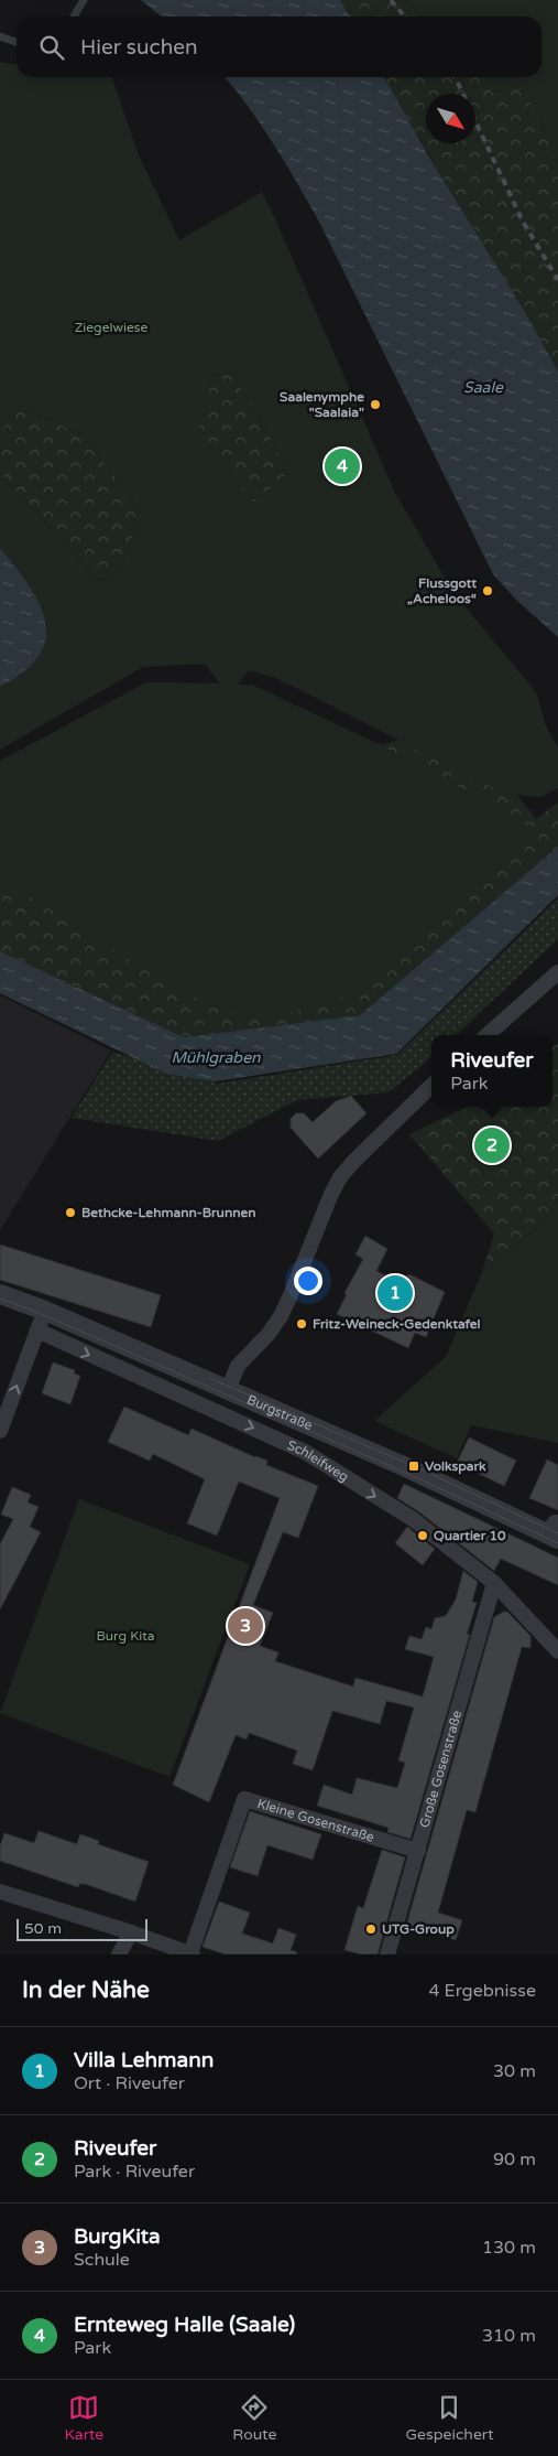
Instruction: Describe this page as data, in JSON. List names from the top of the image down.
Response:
{
  "streets": {
    "street": [
      "Burgstraße",
      "Schleifweg",
      "Große Gosenstraße",
      "Kleine Gosenstraße"
    ]
  },
  "crossings": [
    ["Schleifweg", "Große Gosenstraße"],
    ["Große Gosenstraße", "Kleine Gosenstraße"]
  ],
  "one_way": ["Schleifweg"],
  "water": ["Saale", "Mühlgraben"],
  "parks": ["Ziegelwiese", "Burg Kita"],
  "places": {
    "other": [
      "Saalenymphe \"Saalaia\"",
      "Flussgott „Acheloos“",
      "Bethcke-Lehmann-Brunnen",
      "Fritz-Weineck-Gedenktafel",
      "Quartier 10",
      "UTG-Group"
    ],
    "transit": ["Volkspark"]
  },
  "scale_bar": "50 m",
  "north": "bottom right",
  "page": {
    "search": "Hier suchen",
    "pins": [
      "4",
      "2",
      "1",
      "3"
    ],
    "popup": ["Riveufer", "Park"],
    "scale": "50 m",
    "heading": ["In der Nähe", "4 Ergebnisse"],
    "list": [
      {
        "mark": "1",
        "name": "Villa Lehmann",
        "note": "Ort · Riveufer",
        "value": "30 m"
      },
      {
        "mark": "2",
        "name": "Riveufer",
        "note": "Park · Riveufer",
        "value": "90 m"
      },
      {
        "mark": "3",
        "name": "BurgKita",
        "note": "Schule",
        "value": "130 m"
      },
      {
        "mark": "4",
        "name": "Ernteweg Halle (Saale)",
        "note": "Park",
        "value": "310 m"
      }
    ],
    "nav": ["Karte", "Route", "Gespeichert"]
  }
}
